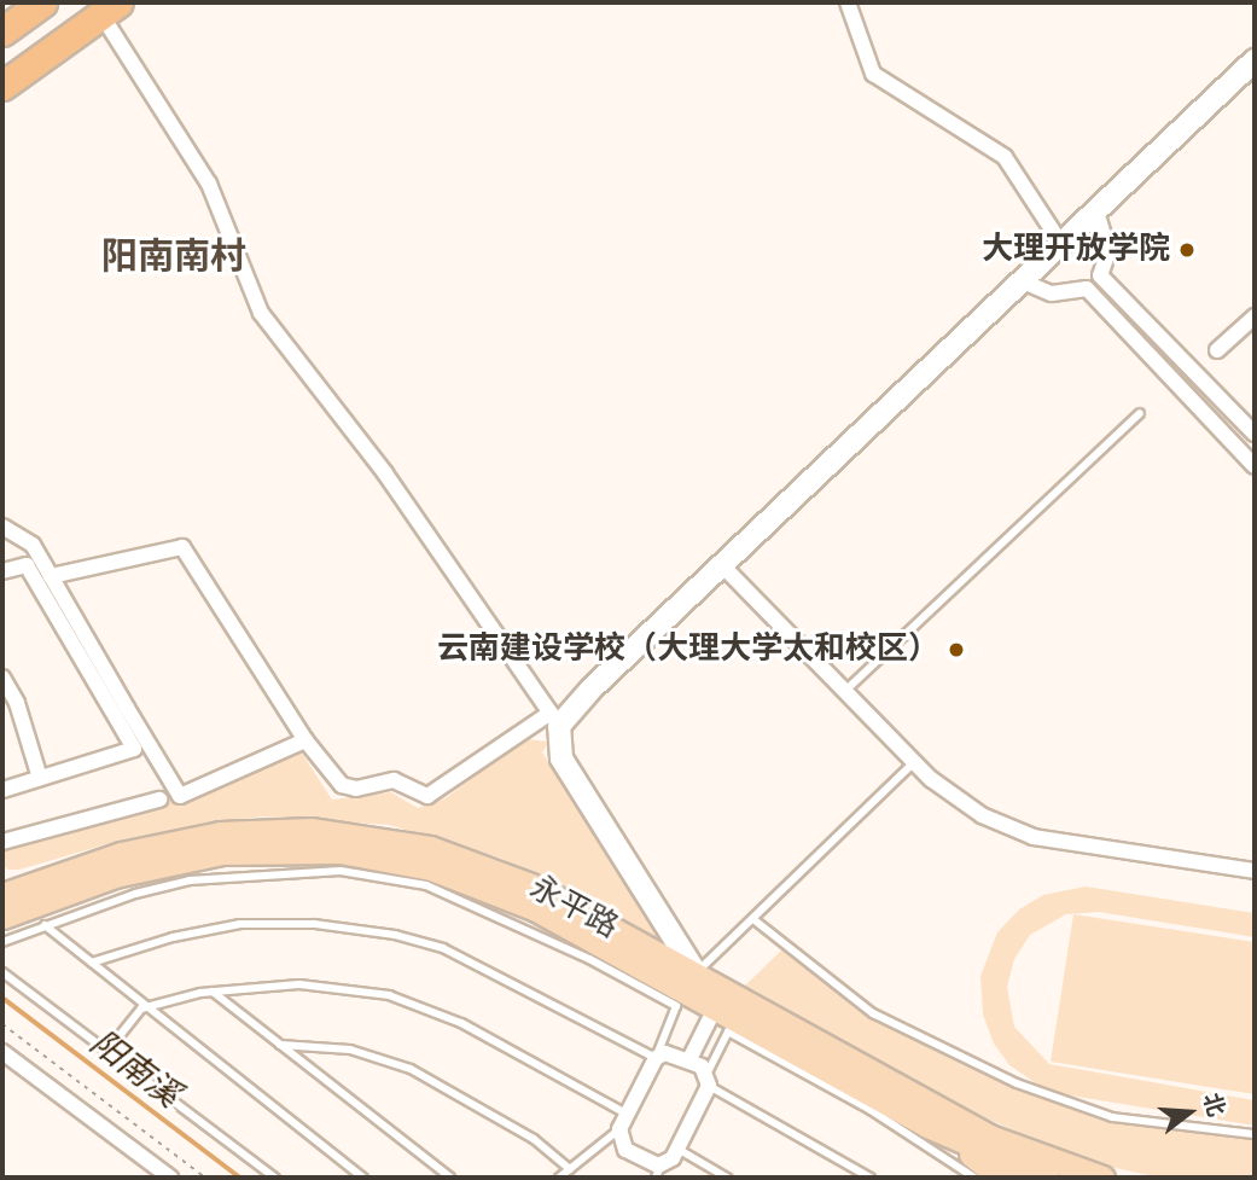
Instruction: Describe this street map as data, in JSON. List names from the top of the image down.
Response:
{
  "streets": {
    "main road": ["永平路"]
  },
  "districts": ["阳南南村"],
  "water": ["阳南溪"],
  "places": ["大理开放学院", "云南建设学校（大理大学太和校区）"],
  "north": "right"
}
